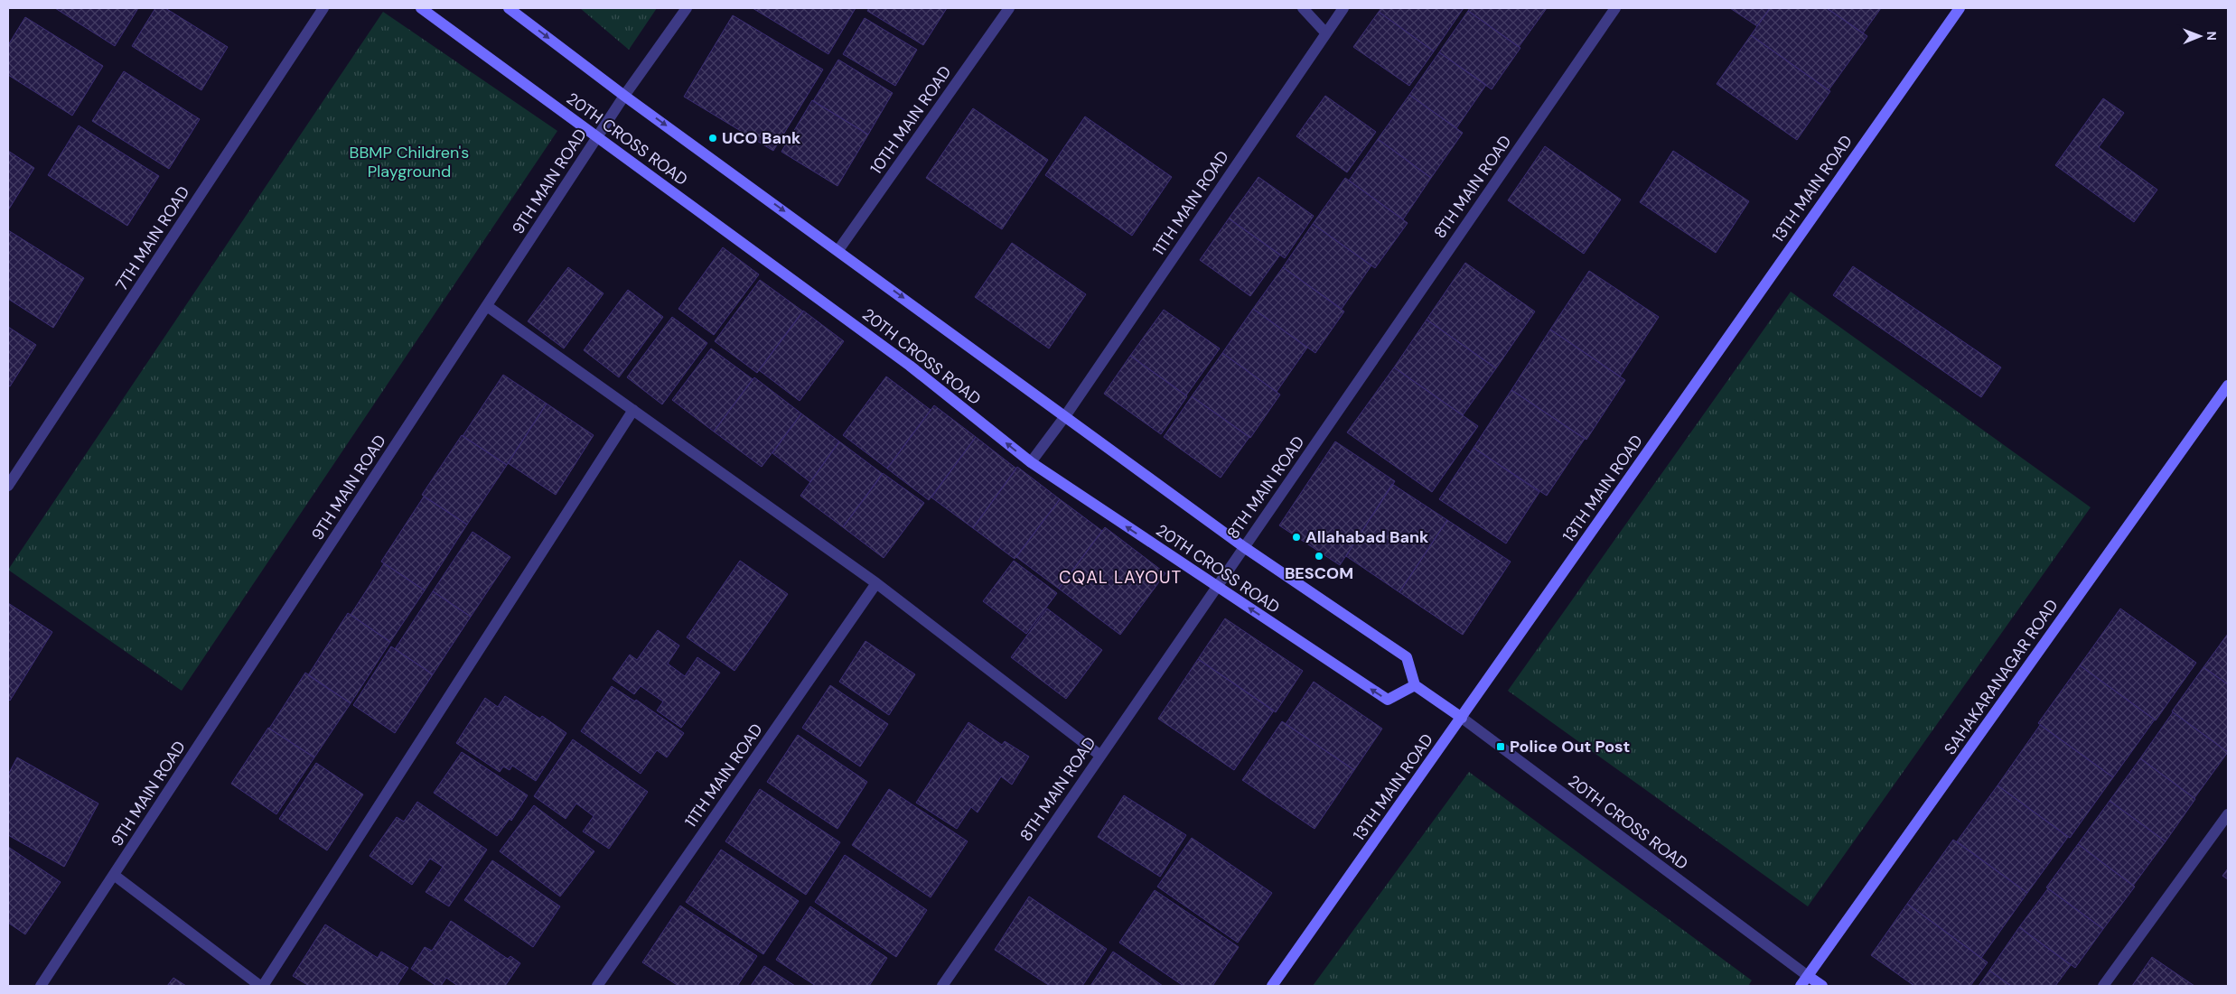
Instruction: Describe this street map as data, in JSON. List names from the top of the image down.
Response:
{
  "streets": {
    "street": [
      "10TH MAIN ROAD",
      "20TH CROSS ROAD",
      "9TH MAIN ROAD",
      "8TH MAIN ROAD",
      "13TH MAIN ROAD",
      "11TH MAIN ROAD",
      "7TH MAIN ROAD",
      "SAHAKARANAGAR ROAD"
    ]
  },
  "crossings": [
    ["10TH MAIN ROAD", "20TH CROSS ROAD"],
    ["20TH CROSS ROAD", "9TH MAIN ROAD"],
    ["20TH CROSS ROAD", "8TH MAIN ROAD"],
    ["20TH CROSS ROAD", "13TH MAIN ROAD"],
    ["20TH CROSS ROAD", "11TH MAIN ROAD"],
    ["20TH CROSS ROAD", "SAHAKARANAGAR ROAD"]
  ],
  "districts": ["CQAL LAYOUT"],
  "parks": ["BBMP Children's Playground"],
  "places": {
    "other": ["UCO Bank", "Allahabad Bank", "BESCOM"],
    "transit": ["Police Out Post"]
  },
  "north": "right"
}
